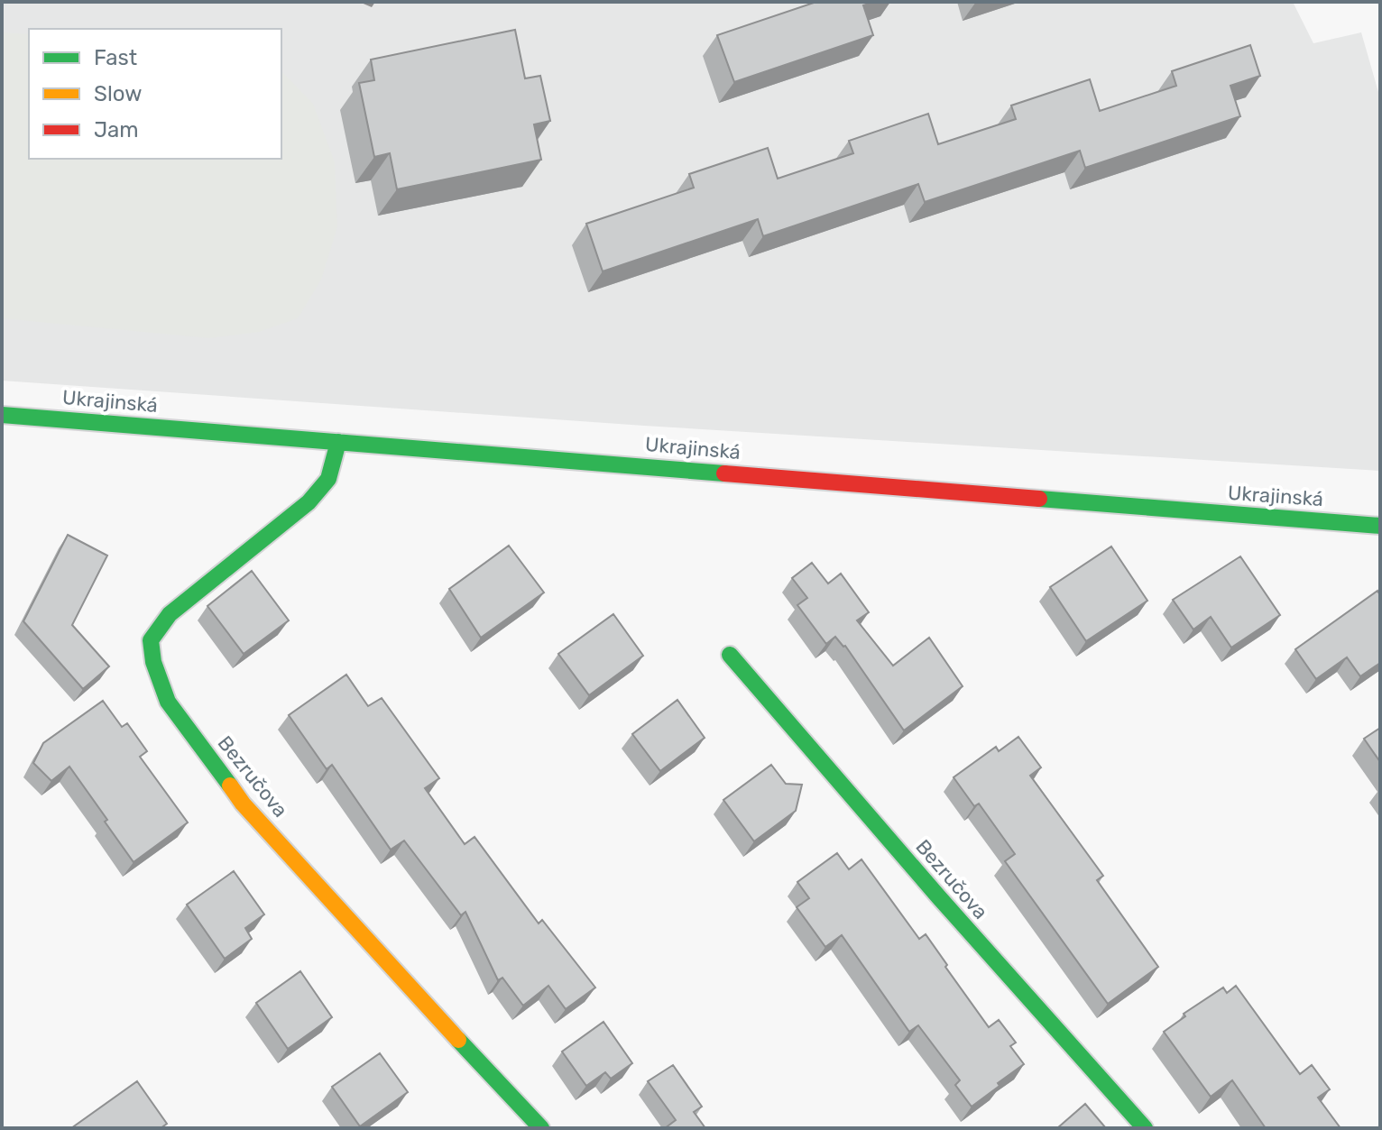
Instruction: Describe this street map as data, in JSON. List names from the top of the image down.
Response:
{
  "streets": {
    "street": ["Ukrajinská", "Bezručova"]
  },
  "crossings": [
    ["Ukrajinská", "Bezručova"]
  ],
  "legend": ["Fast", "Slow", "Jam"]
}
